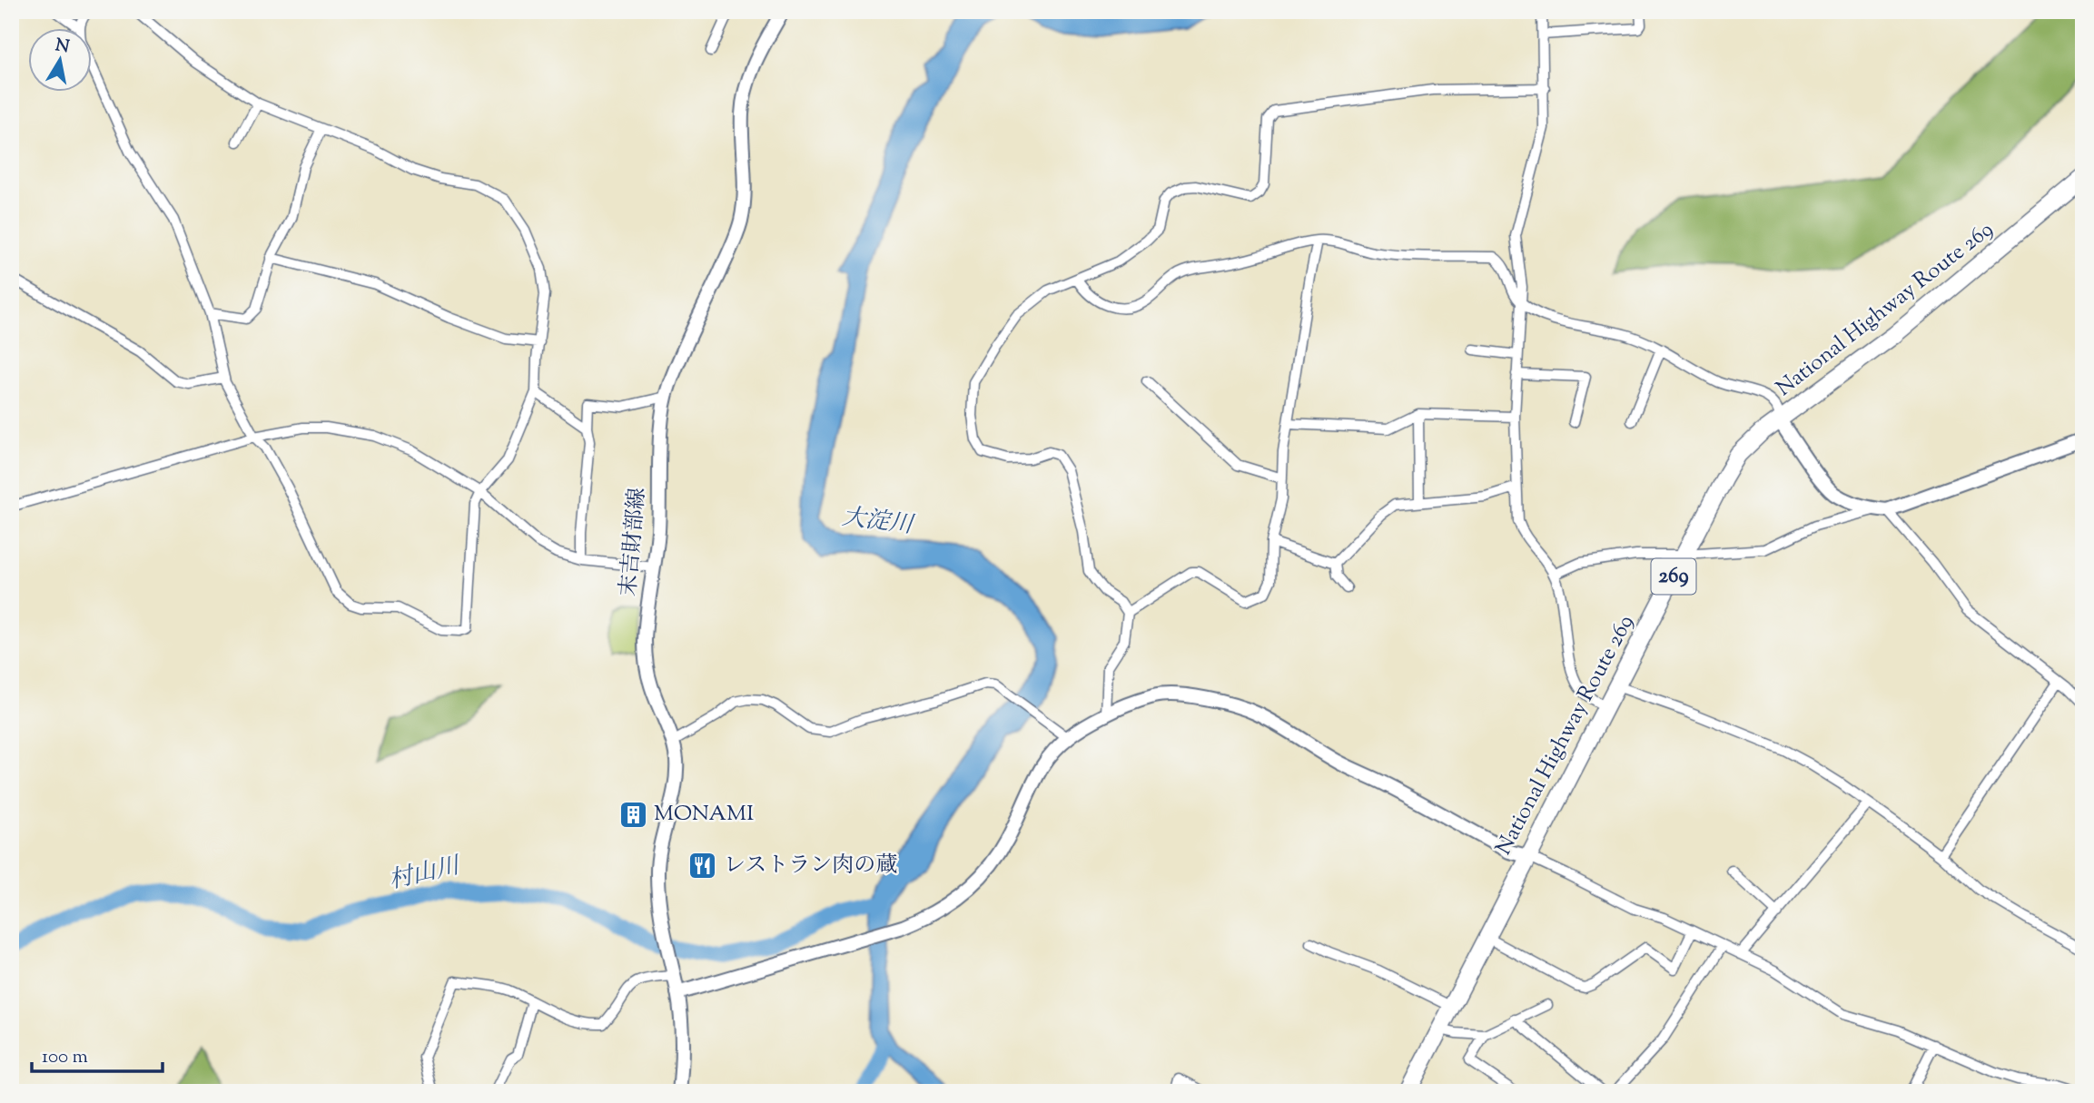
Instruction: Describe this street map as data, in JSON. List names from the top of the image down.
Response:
{
  "streets": {
    "highway": ["National Highway Route 269", "269"],
    "street": ["末吉財部線"]
  },
  "water": ["大淀川", "村山川"],
  "places": {
    "building": ["MONAMI"],
    "restaurant": ["レストラン肉の蔵"]
  },
  "scale_bar": "100 m",
  "north": "top"
}
